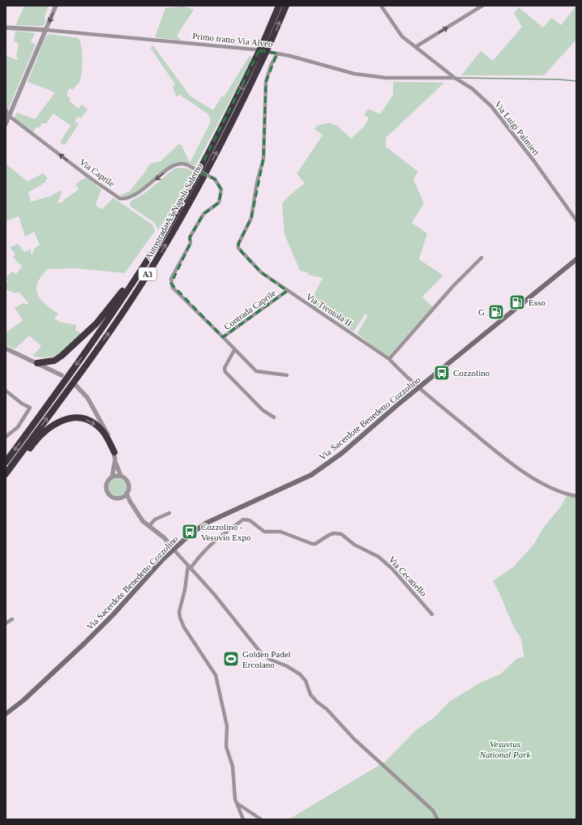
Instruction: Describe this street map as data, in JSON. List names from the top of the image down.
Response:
{
  "streets": {
    "highway": ["Autostrada A3 Napoli-Salerno", "A3"],
    "main road": ["Via Sacerdote Benedetto Cozzolino"],
    "street": [
      "Primo tratto Via Alveo",
      "Via Luigi Palmieri",
      "Via Caprile",
      "Contrada Caprile",
      "Via Trentola II",
      "Via Cecatiello"
    ]
  },
  "crossings": [
    ["Primo tratto Via Alveo", "Via Luigi Palmieri"],
    ["Primo tratto Via Alveo", "Via Trentola II"],
    ["Via Caprile", "Contrada Caprile"],
    ["Contrada Caprile", "Via Trentola II"],
    ["Via Trentola II", "Via Sacerdote Benedetto Cozzolino"]
  ],
  "one_way": ["Via Caprile"],
  "parks": ["Vesuvius National Park"],
  "places": {
    "fuel station": ["Esso", "G"],
    "bus stop": ["Cozzolino", "Cozzolino - Vesuvio Expo"],
    "sports": ["Golden Padel Ercolano"]
  }
}
